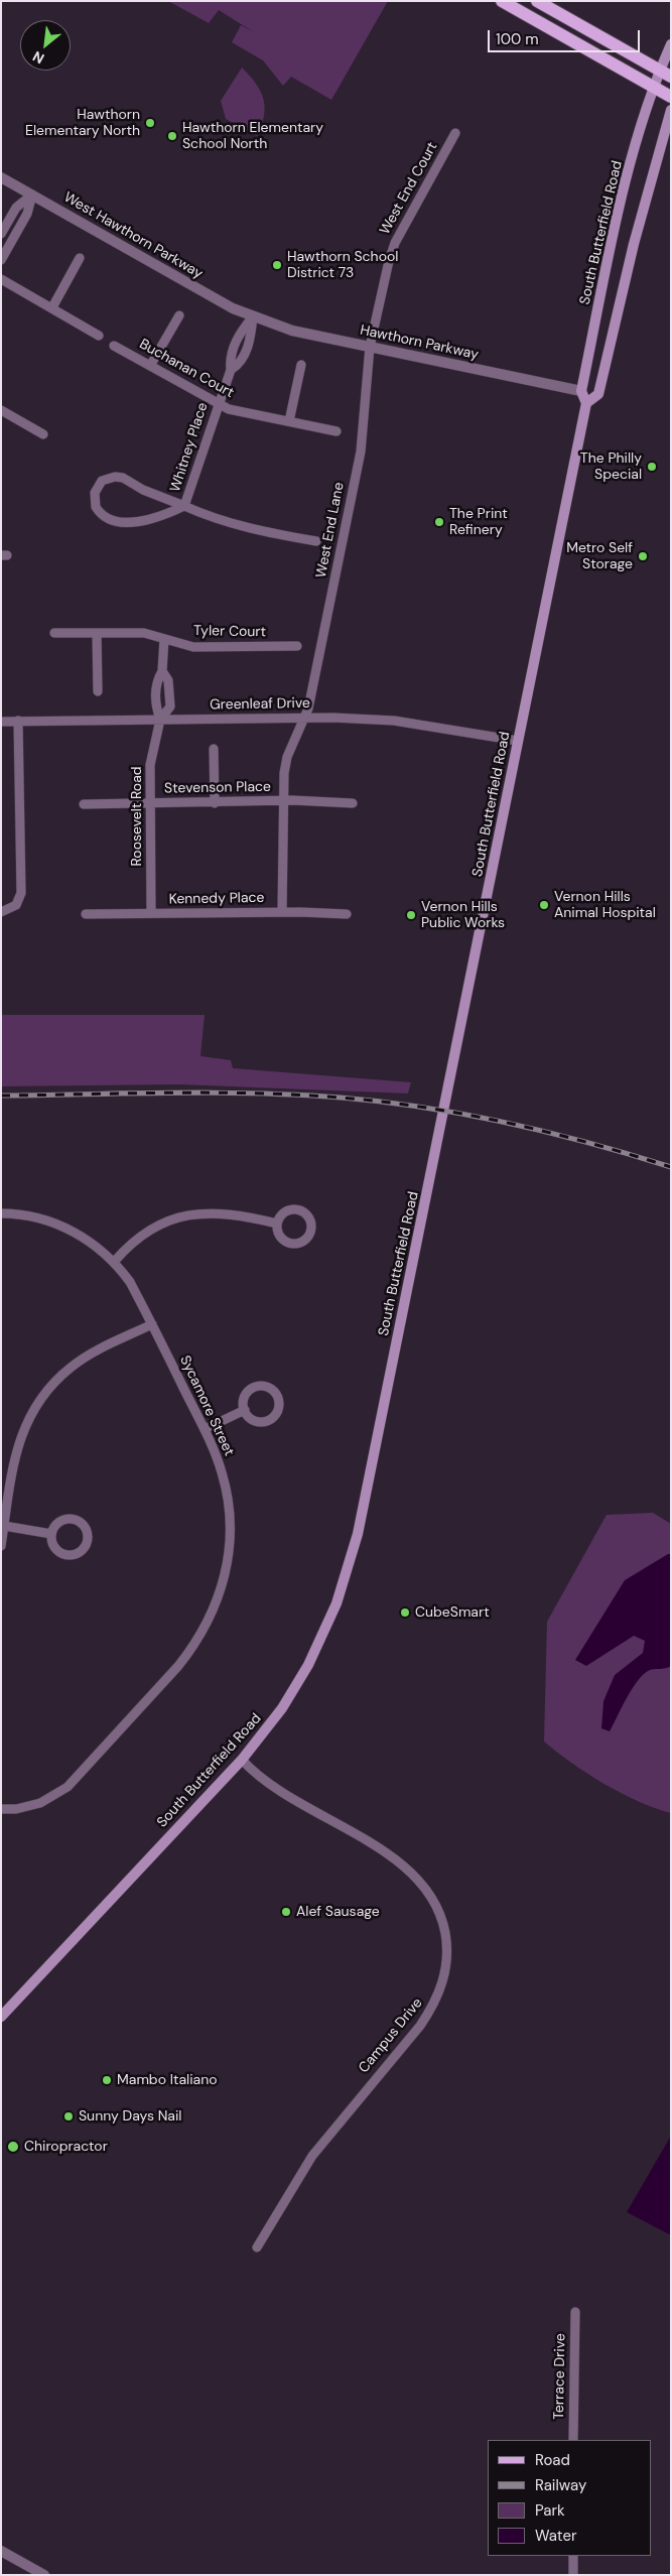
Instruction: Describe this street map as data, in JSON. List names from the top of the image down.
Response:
{
  "streets": {
    "main road": ["South Butterfield Road"],
    "street": [
      "West End Court",
      "West Hawthorn Parkway",
      "Hawthorn Parkway",
      "Buchanan Court",
      "Whitney Place",
      "West End Lane",
      "Tyler Court",
      "Greenleaf Drive",
      "Stevenson Place",
      "Roosevelt Road",
      "Kennedy Place",
      "Sycamore Street",
      "Campus Drive",
      "Terrace Drive"
    ]
  },
  "crossings": [
    ["West End Court", "Hawthorn Parkway"],
    ["West End Court", "West End Lane"],
    ["South Butterfield Road", "Hawthorn Parkway"],
    ["South Butterfield Road", "Greenleaf Drive"],
    ["South Butterfield Road", "Campus Drive"],
    ["West Hawthorn Parkway", "Hawthorn Parkway"],
    ["West Hawthorn Parkway", "Whitney Place"],
    ["Hawthorn Parkway", "Whitney Place"],
    ["Hawthorn Parkway", "West End Lane"],
    ["Buchanan Court", "Whitney Place"],
    ["West End Lane", "Greenleaf Drive"],
    ["West End Lane", "Stevenson Place"],
    ["West End Lane", "Kennedy Place"],
    ["Greenleaf Drive", "Roosevelt Road"],
    ["Stevenson Place", "Roosevelt Road"],
    ["Roosevelt Road", "Kennedy Place"]
  ],
  "places": [
    "Hawthorn Elementary North",
    "Hawthorn Elementary School North",
    "Hawthorn School District 73",
    "The Philly Special",
    "The Print Refinery",
    "Metro Self Storage",
    "Vernon Hills Animal Hospital",
    "Vernon Hills Public Works",
    "CubeSmart",
    "Alef Sausage",
    "Mambo Italiano",
    "Sunny Days Nail",
    "Chiropractor"
  ],
  "legend": [
    "Road",
    "Railway",
    "Park",
    "Water"
  ],
  "scale_bar": "100 m",
  "north": "bottom left"
}
